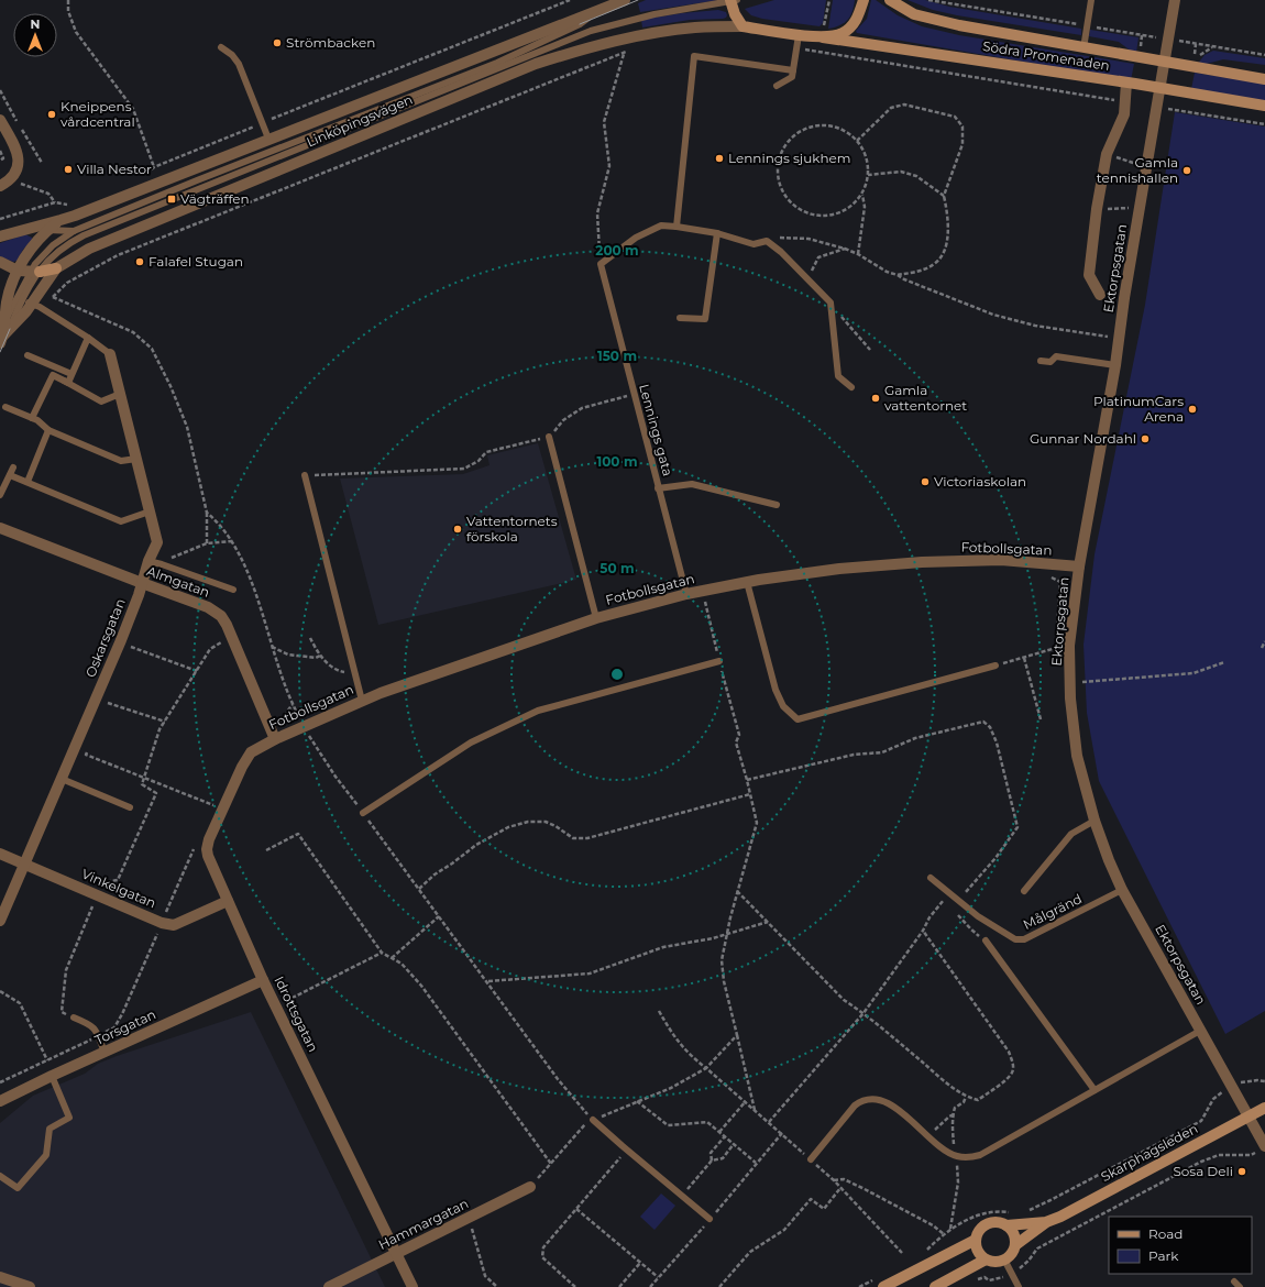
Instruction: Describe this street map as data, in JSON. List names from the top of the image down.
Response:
{
  "streets": {
    "main road": ["Södra Promenaden", "Linköpingsvägen", "Skarphagsleden"],
    "street": [
      "Ektorpsgatan",
      "Fotbollsgatan",
      "Almgatan",
      "Oskarsgatan",
      "Vinkelgatan",
      "Idrottsgatan",
      "Torsgatan",
      "Hammargatan"
    ],
    "lane": ["Lennings gata", "Målgränd"]
  },
  "crossings": [
    ["Södra Promenaden", "Ektorpsgatan"],
    ["Ektorpsgatan", "Fotbollsgatan"],
    ["Ektorpsgatan", "Målgränd"],
    ["Ektorpsgatan", "Skarphagsleden"],
    ["Lennings gata", "Fotbollsgatan"],
    ["Fotbollsgatan", "Almgatan"],
    ["Fotbollsgatan", "Idrottsgatan"],
    ["Almgatan", "Oskarsgatan"],
    ["Oskarsgatan", "Vinkelgatan"],
    ["Vinkelgatan", "Idrottsgatan"],
    ["Idrottsgatan", "Torsgatan"],
    ["Idrottsgatan", "Hammargatan"]
  ],
  "places": {
    "other": [
      "Strömbacken",
      "Kneippens vårdcentral",
      "Lennings sjukhem",
      "Villa Nestor",
      "Gamla tennishallen",
      "Falafel Stugan",
      "Gamla vattentornet",
      "PlatinumCars Arena",
      "Gunnar Nordahl",
      "Victoriaskolan",
      "Vattentornets förskola",
      "Sosa Deli"
    ],
    "transit": ["Vägträffen"]
  },
  "legend": ["Road", "Park"],
  "north": "top",
  "rings": [
    "200 m",
    "150 m",
    "100 m",
    "50 m"
  ]
}
